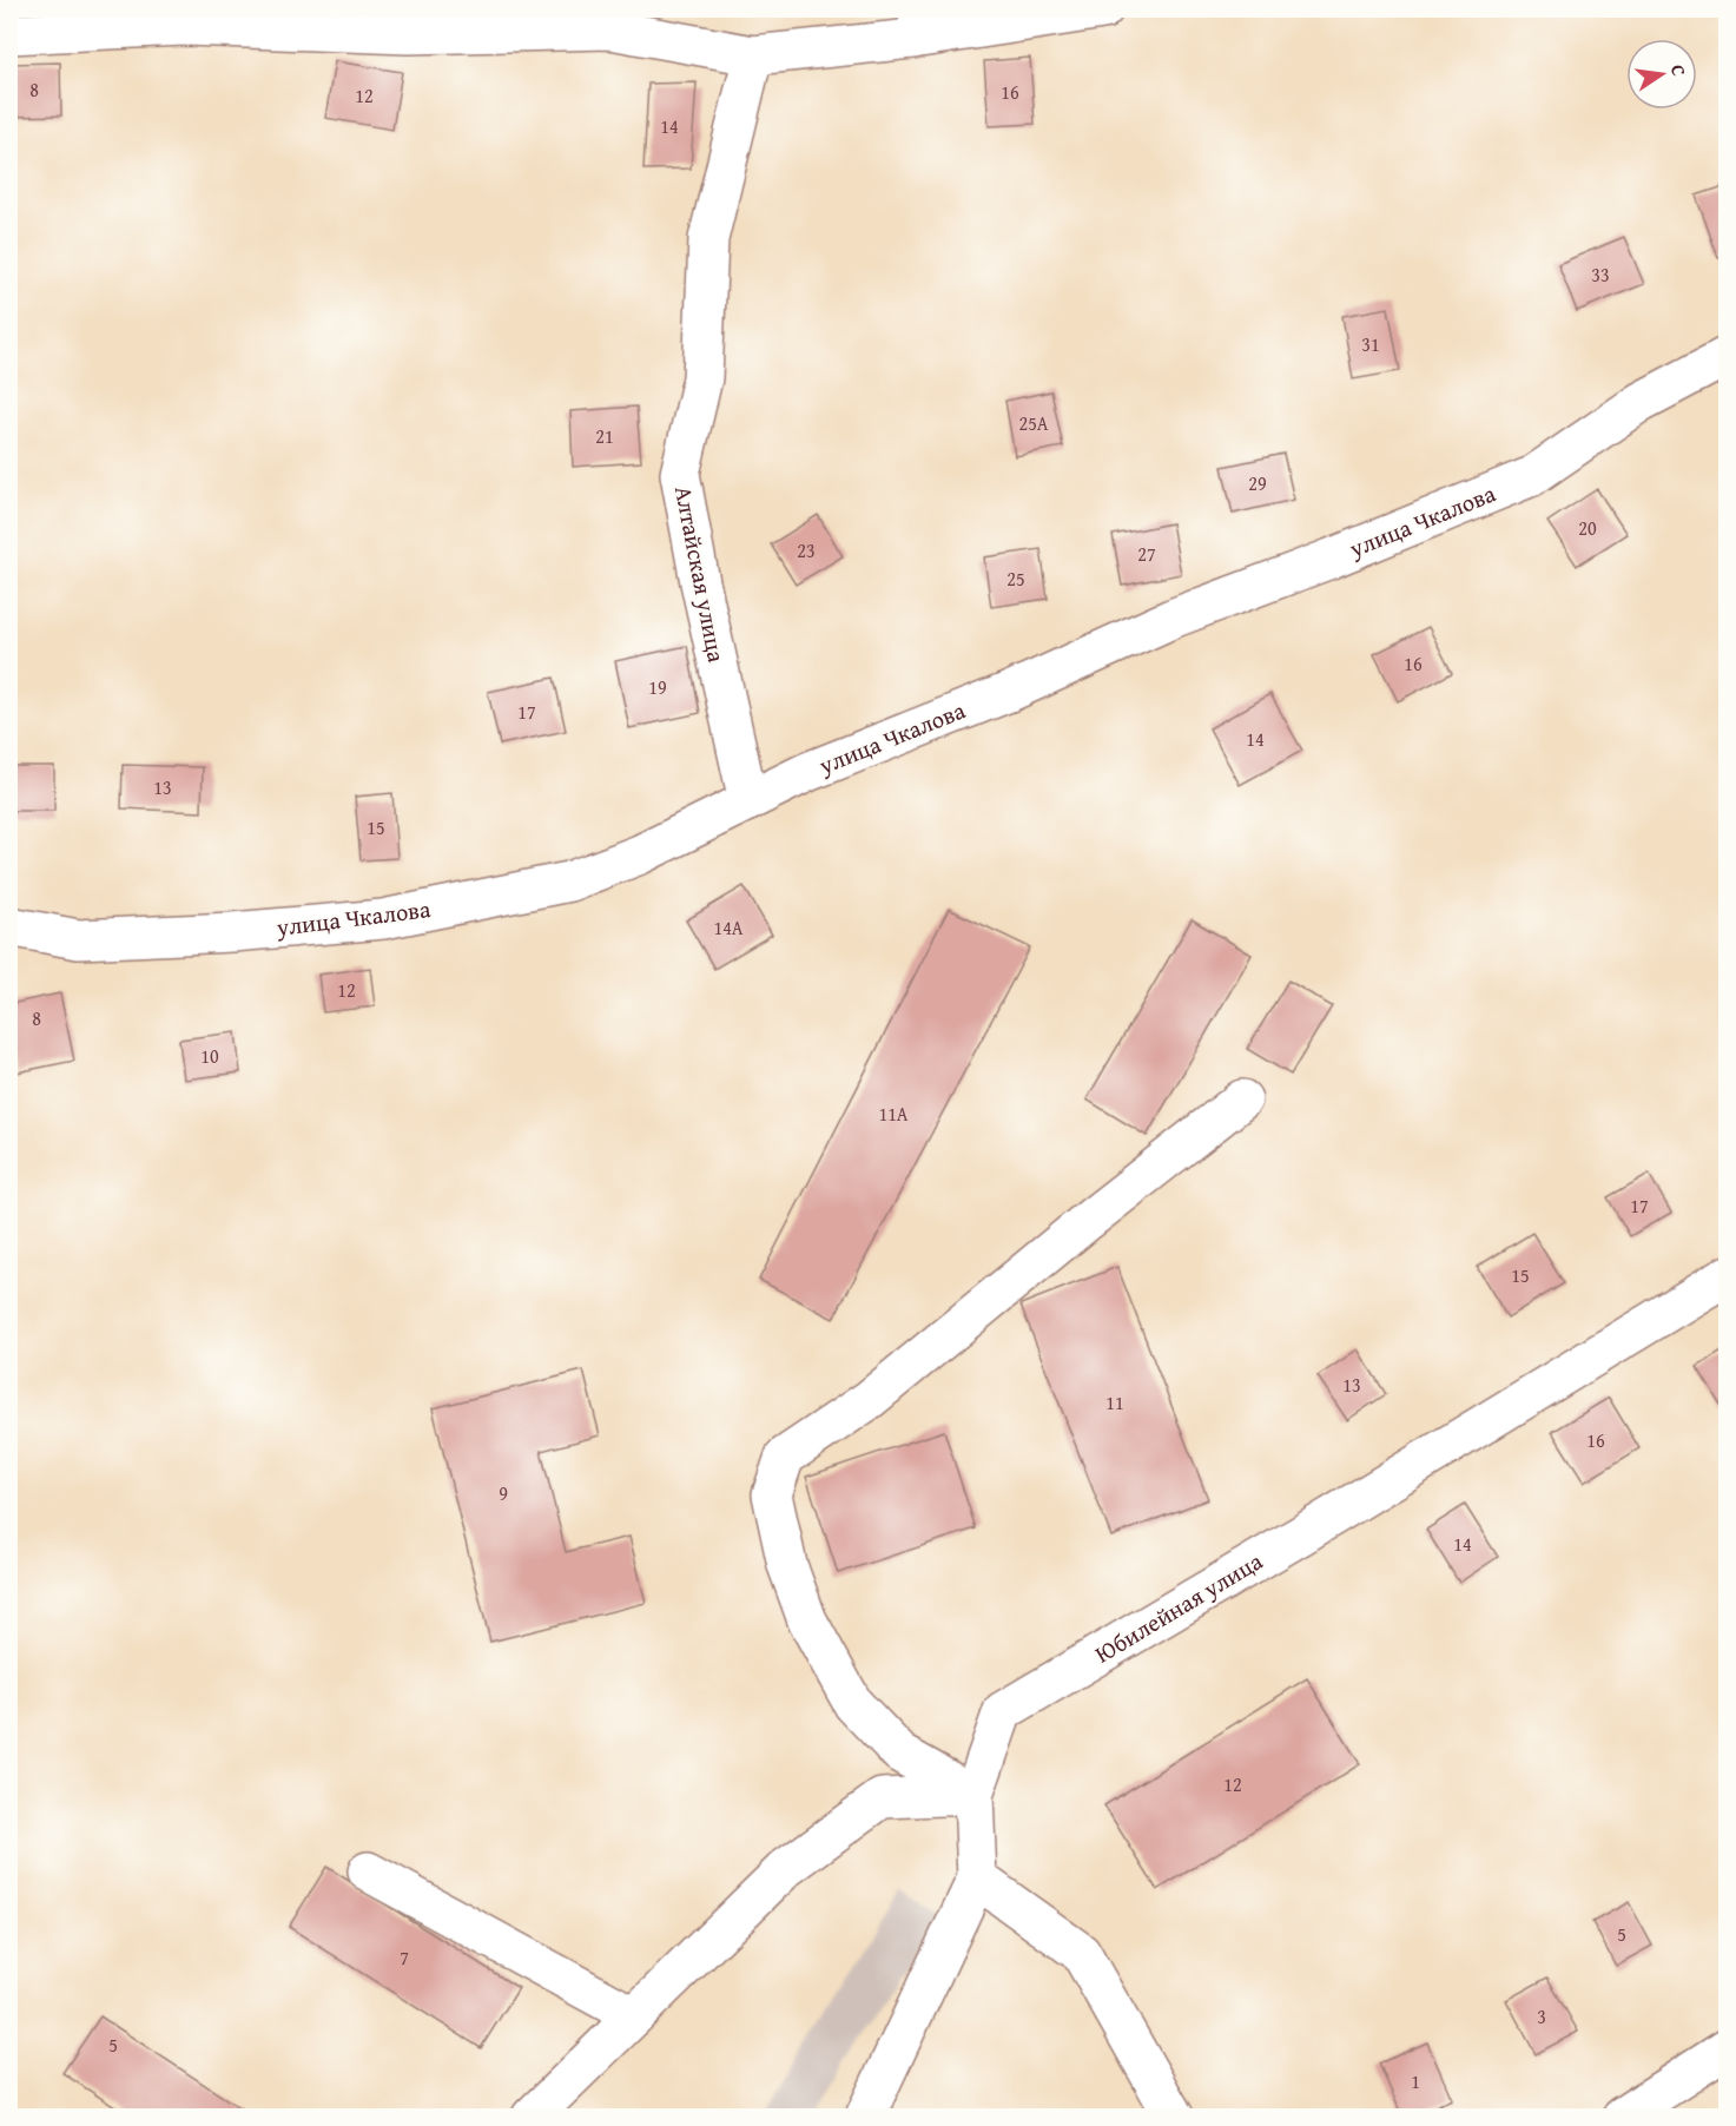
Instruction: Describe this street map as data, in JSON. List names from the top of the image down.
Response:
{
  "streets": {
    "street": ["улица Чкалова", "Алтайская улица", "Юбилейная улица"]
  },
  "crossings": [
    ["улица Чкалова", "Алтайская улица"]
  ],
  "house_numbers": [
    "8",
    "16",
    "12",
    "14",
    "33",
    "31",
    "25А",
    "21",
    "29",
    "20",
    "23",
    "27",
    "25",
    "16",
    "19",
    "17",
    "14",
    "13",
    "15",
    "14А",
    "12",
    "8",
    "10",
    "11А",
    "17",
    "15",
    "13",
    "11",
    "16",
    "9",
    "14",
    "12",
    "5",
    "7",
    "3",
    "5",
    "1"
  ],
  "north": "right"
}
